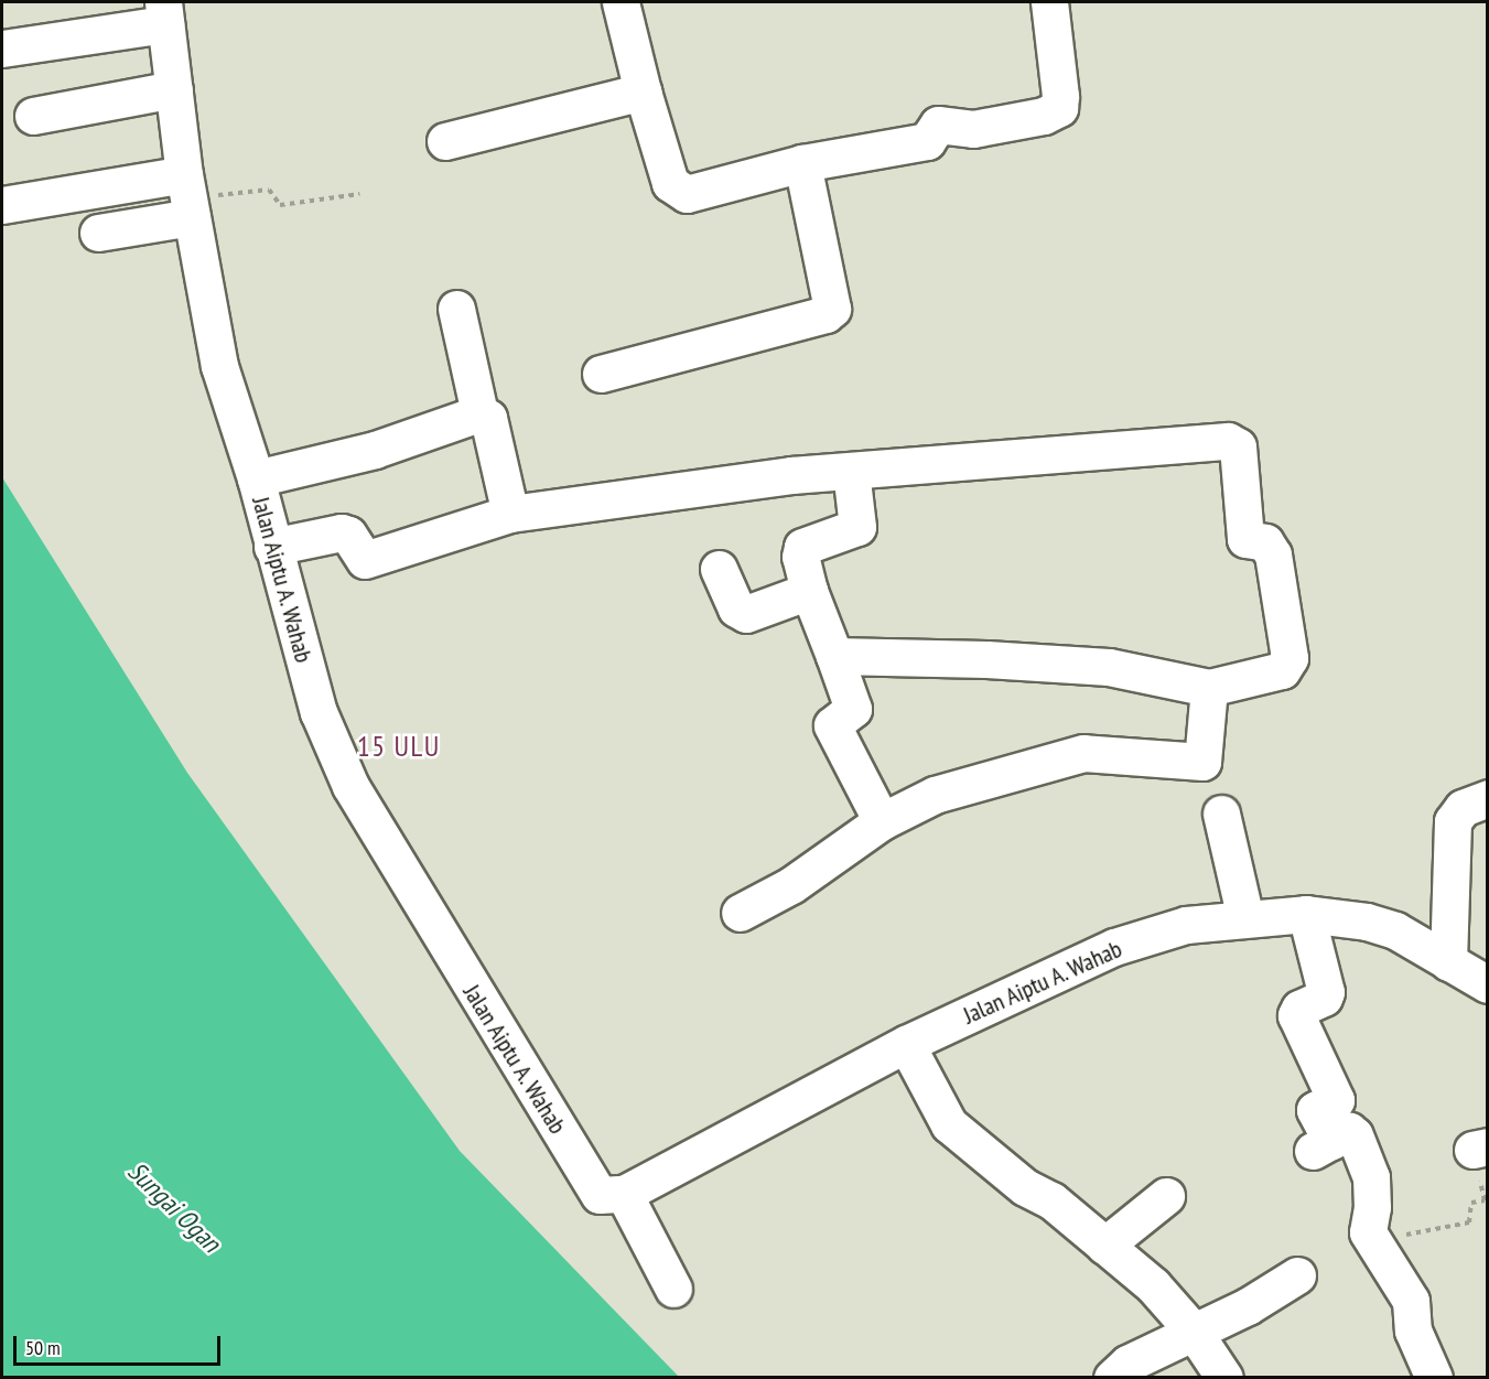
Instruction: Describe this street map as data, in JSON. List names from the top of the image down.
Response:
{
  "streets": {
    "street": ["Jalan Aiptu A. Wahab"]
  },
  "districts": ["15 ULU"],
  "water": ["Sungai Ogan"],
  "scale_bar": "50 m"
}
